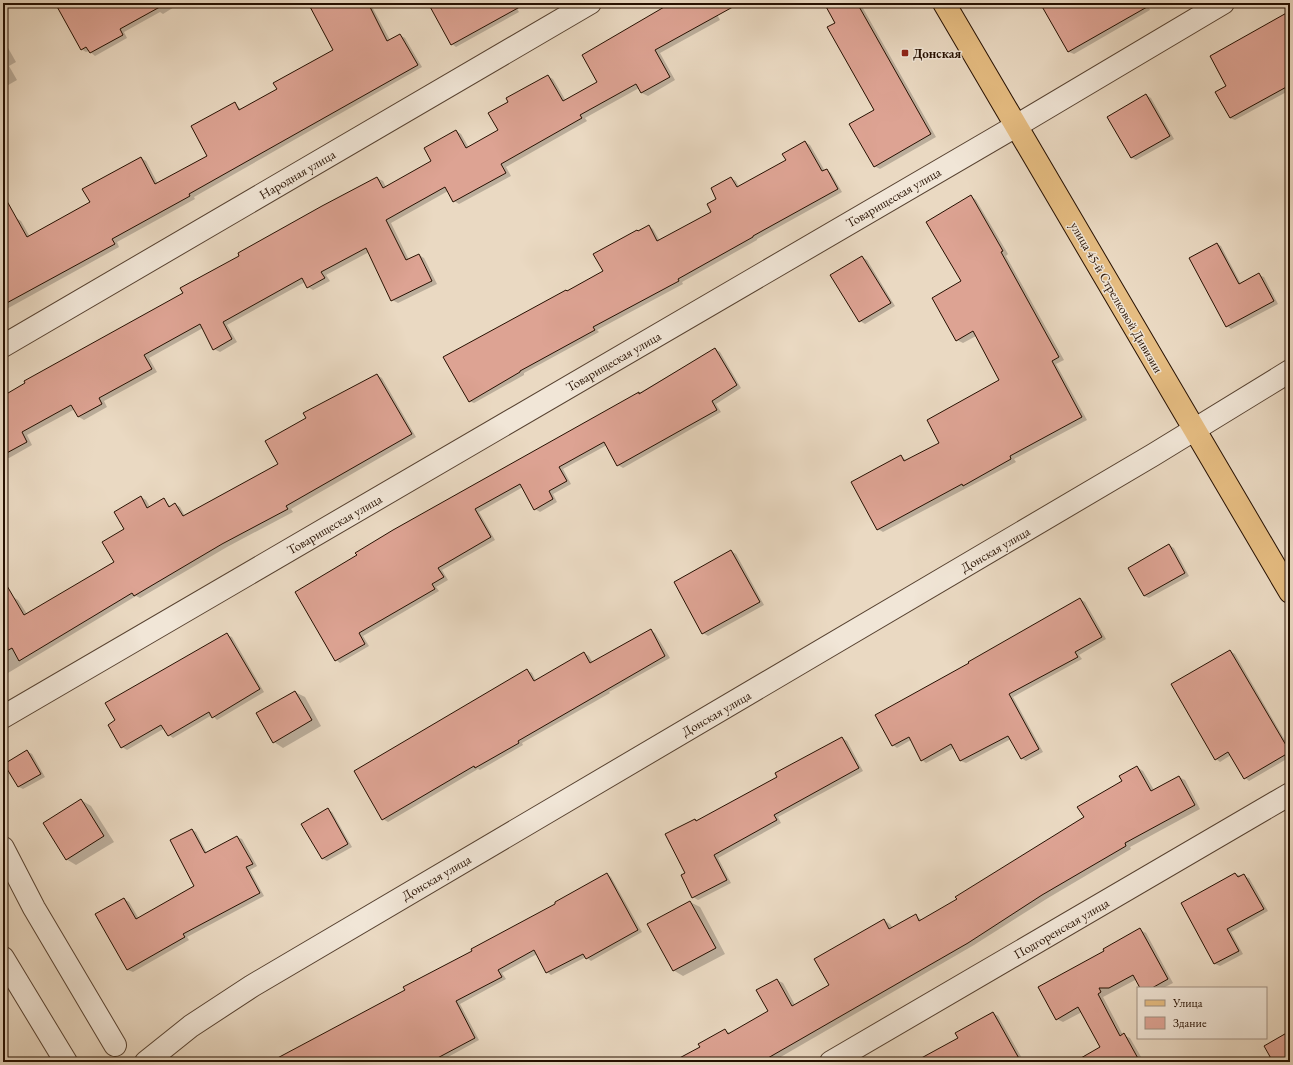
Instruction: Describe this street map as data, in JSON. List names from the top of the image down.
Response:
{
  "streets": {
    "main road": ["улица 45-й Стрелковой Дивизии"],
    "street": [
      "Народная улица",
      "Товарищеская улица",
      "Донская улица",
      "Подгоренская улица"
    ]
  },
  "crossings": [
    ["Товарищеская улица", "улица 45-й Стрелковой Дивизии"],
    ["улица 45-й Стрелковой Дивизии", "Донская улица"]
  ],
  "places": {
    "transit": ["Донская"]
  },
  "legend": ["Улица", "Здание"]
}
